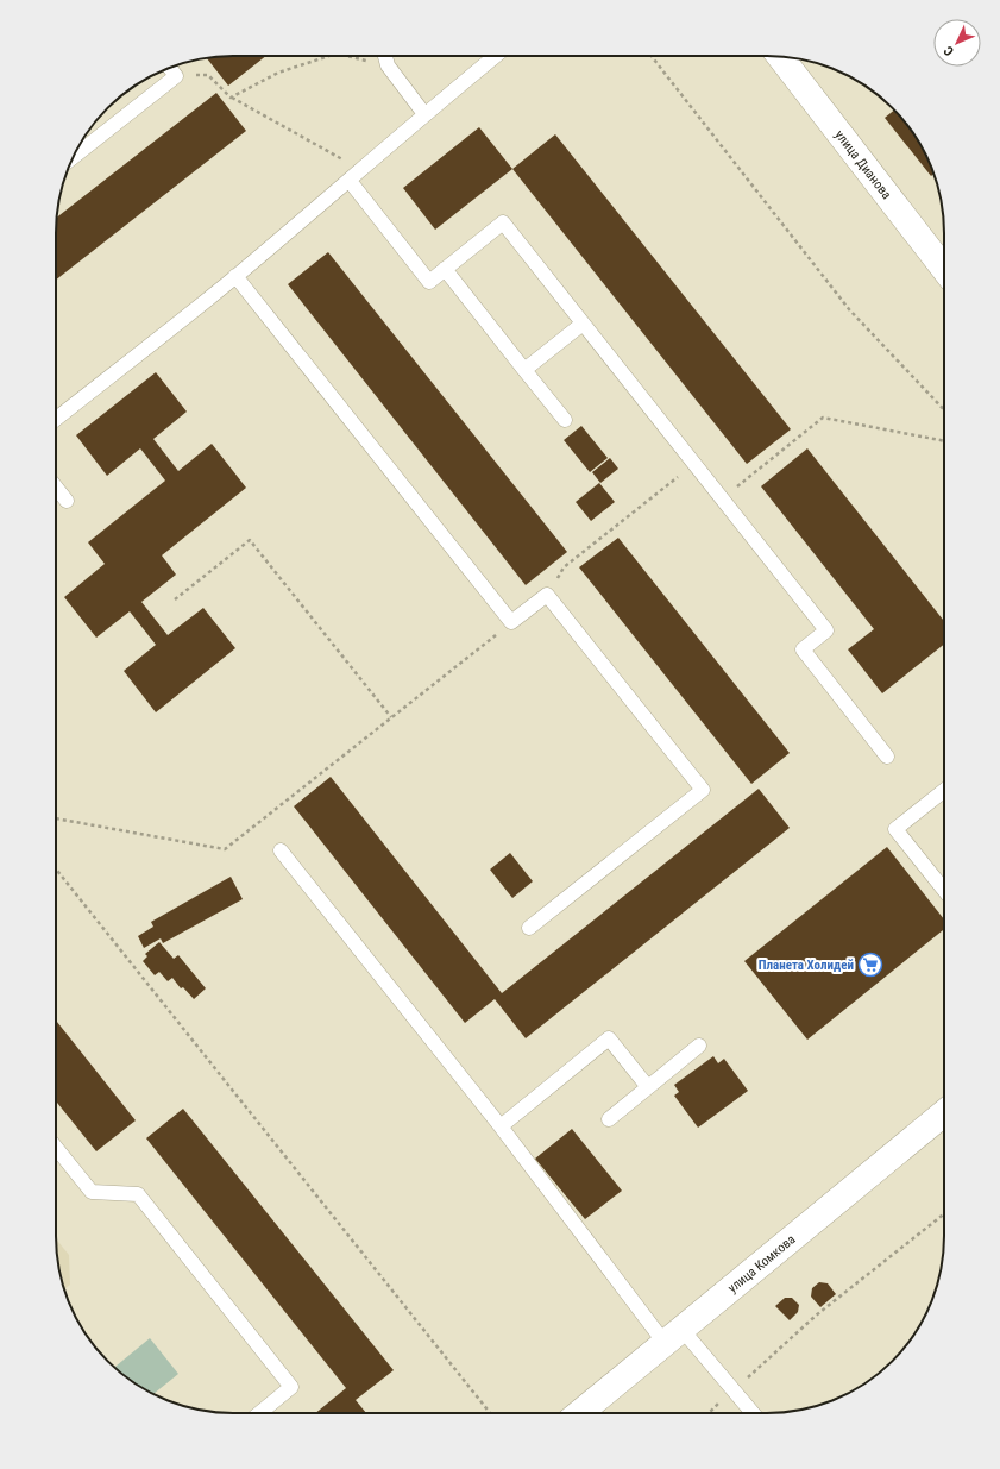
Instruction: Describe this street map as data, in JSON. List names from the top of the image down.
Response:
{
  "streets": {
    "street": ["улица Дианова", "улица Комкова"]
  },
  "places": {
    "supermarket": ["Планета Холидей"]
  },
  "north": "bottom left"
}
